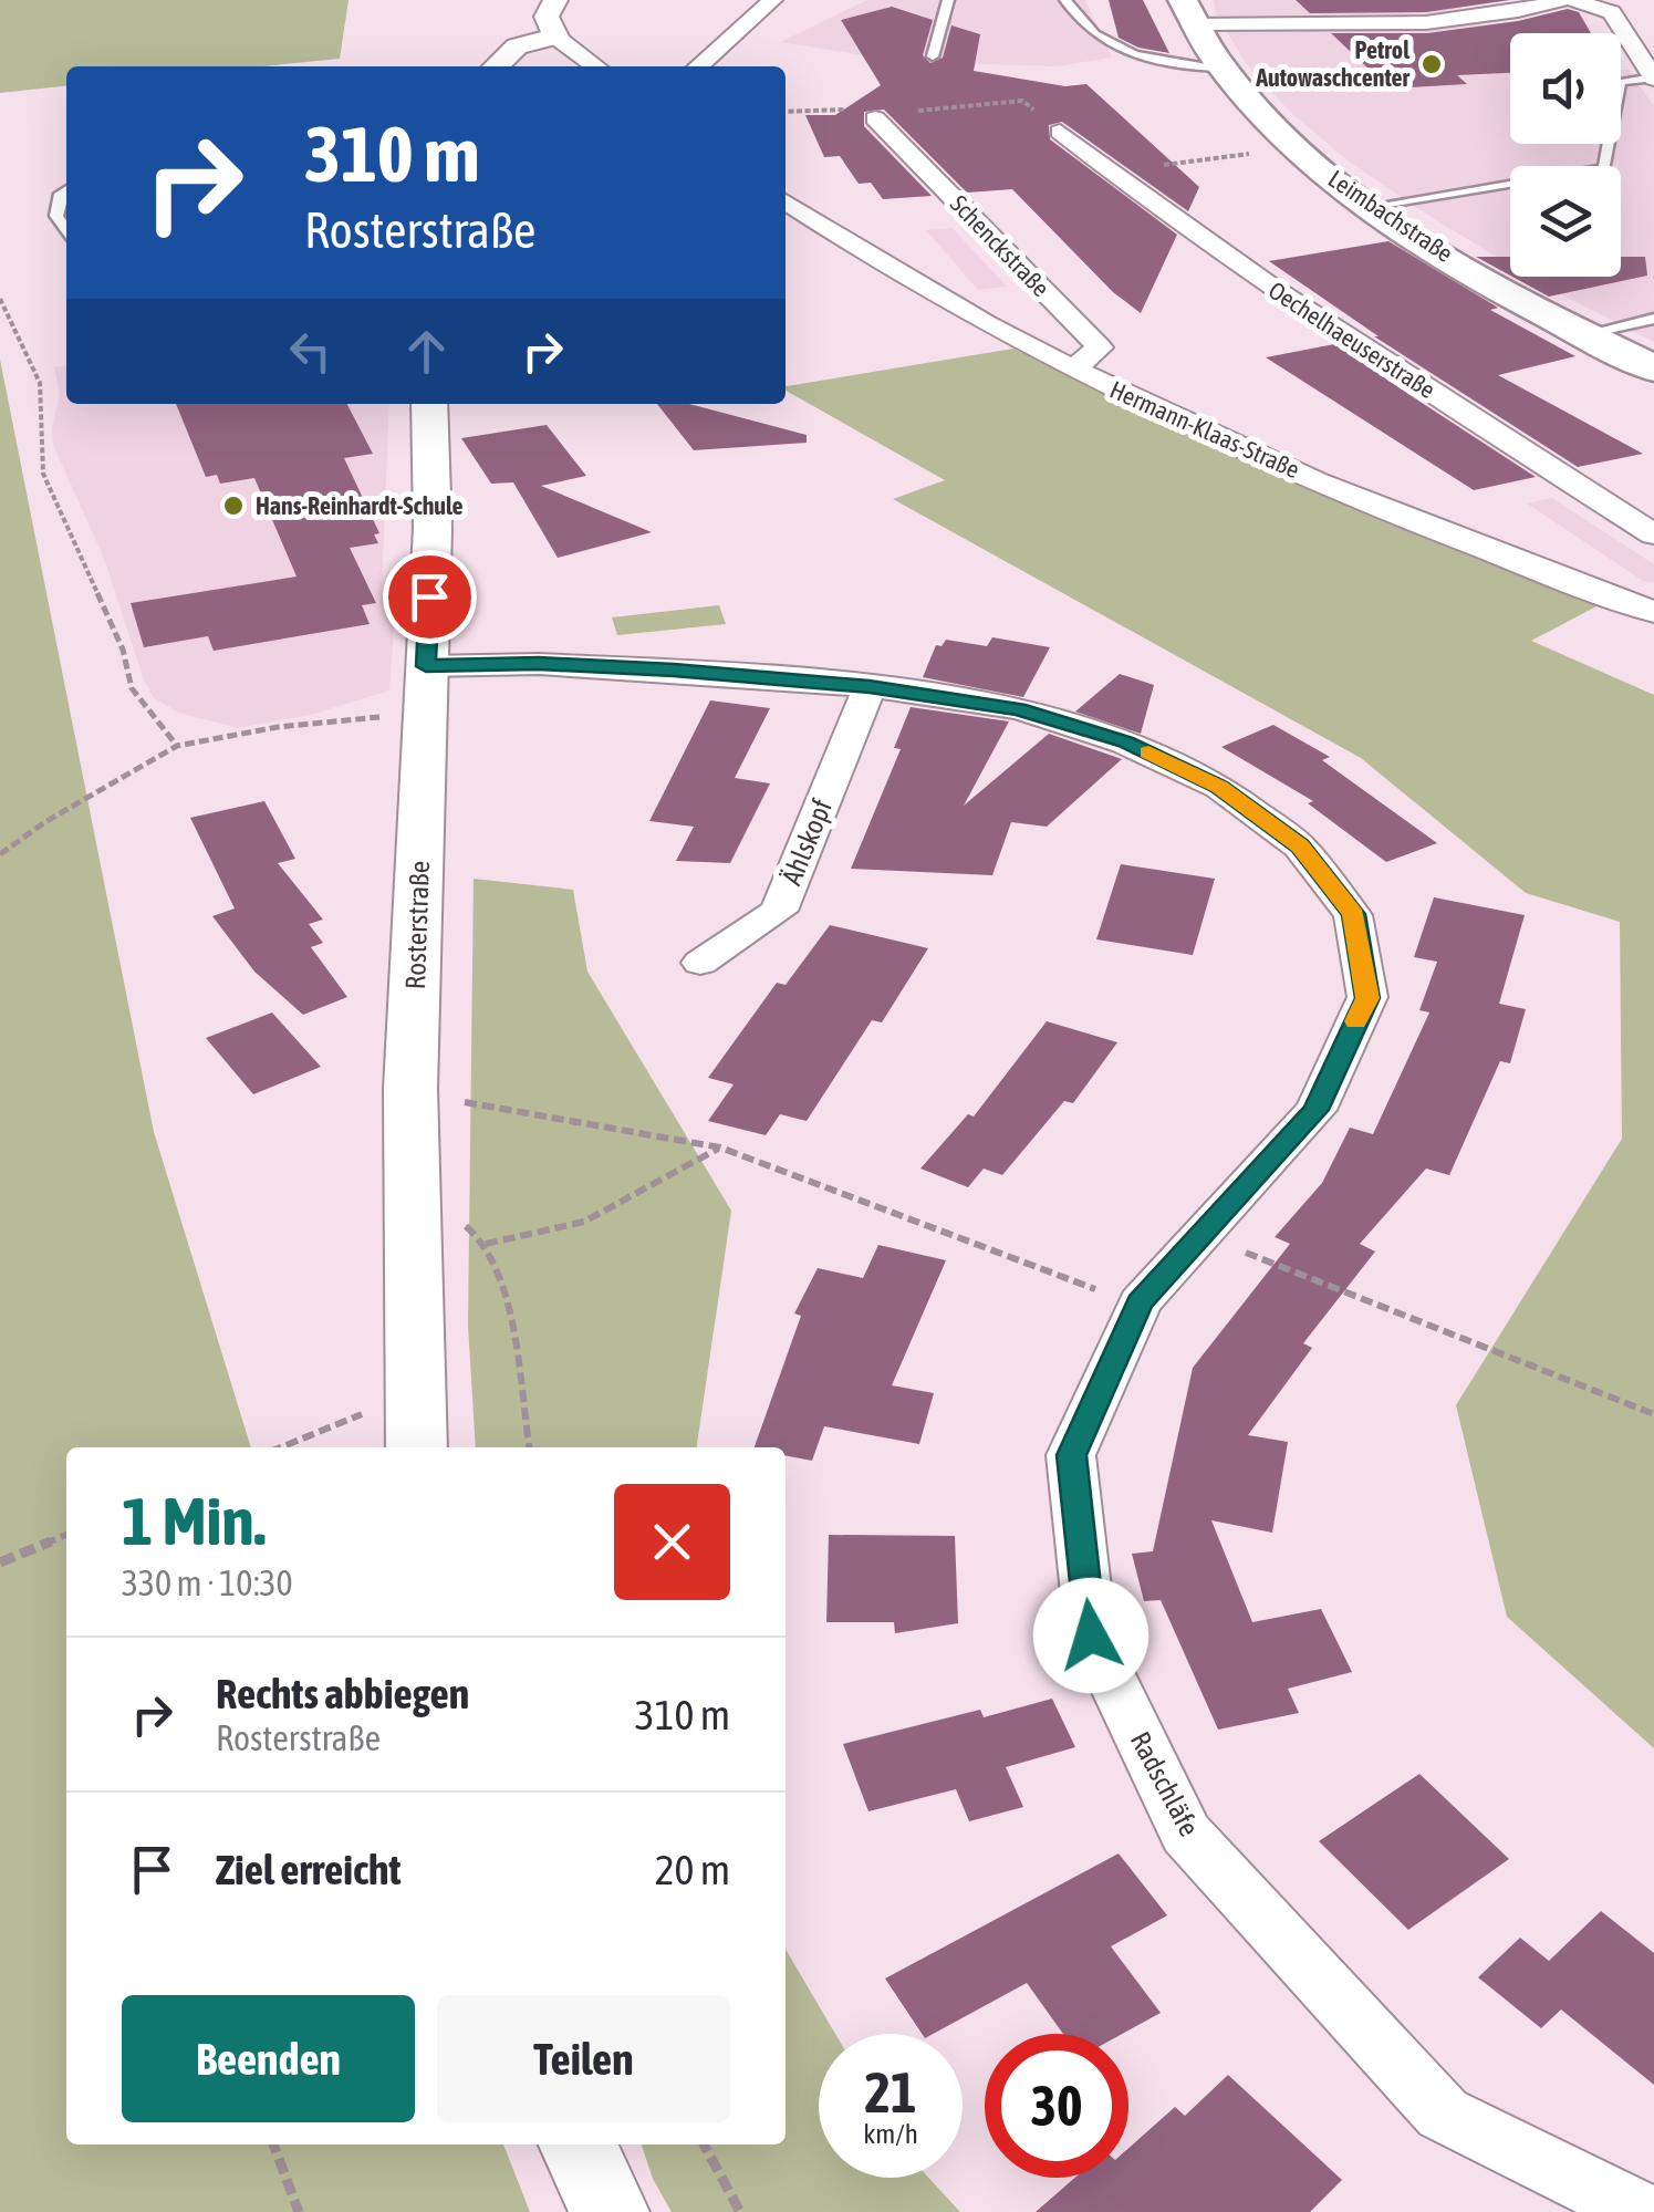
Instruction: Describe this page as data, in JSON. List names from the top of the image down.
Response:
{
  "streets": {
    "main road": ["Leimbachstraße"],
    "street": [
      "Schenckstraße",
      "Oechelhaeuserstraße",
      "Hermann-Klaas-Straße",
      "Ählskopf",
      "Rosterstraße",
      "Radschläfe"
    ]
  },
  "crossings": [
    ["Schenckstraße", "Hermann-Klaas-Straße"],
    ["Ählskopf", "Radschläfe"],
    ["Rosterstraße", "Radschläfe"]
  ],
  "places": ["Petrol Autowaschcenter", "Hans-Reinhardt-Schule"],
  "page": {
    "turn": ["310 m", "Rosterstraße"],
    "heading": ["1 Min.", "330 m · 10:30"],
    "list": [
      {
        "name": "Rechts abbiegen",
        "note": "Rosterstraße",
        "value": "310 m"
      },
      {
        "name": "Ziel erreicht",
        "value": "20 m"
      }
    ],
    "buttons": ["Beenden", "Teilen"],
    "speed": "21 km/h",
    "limit": "30"
  }
}
